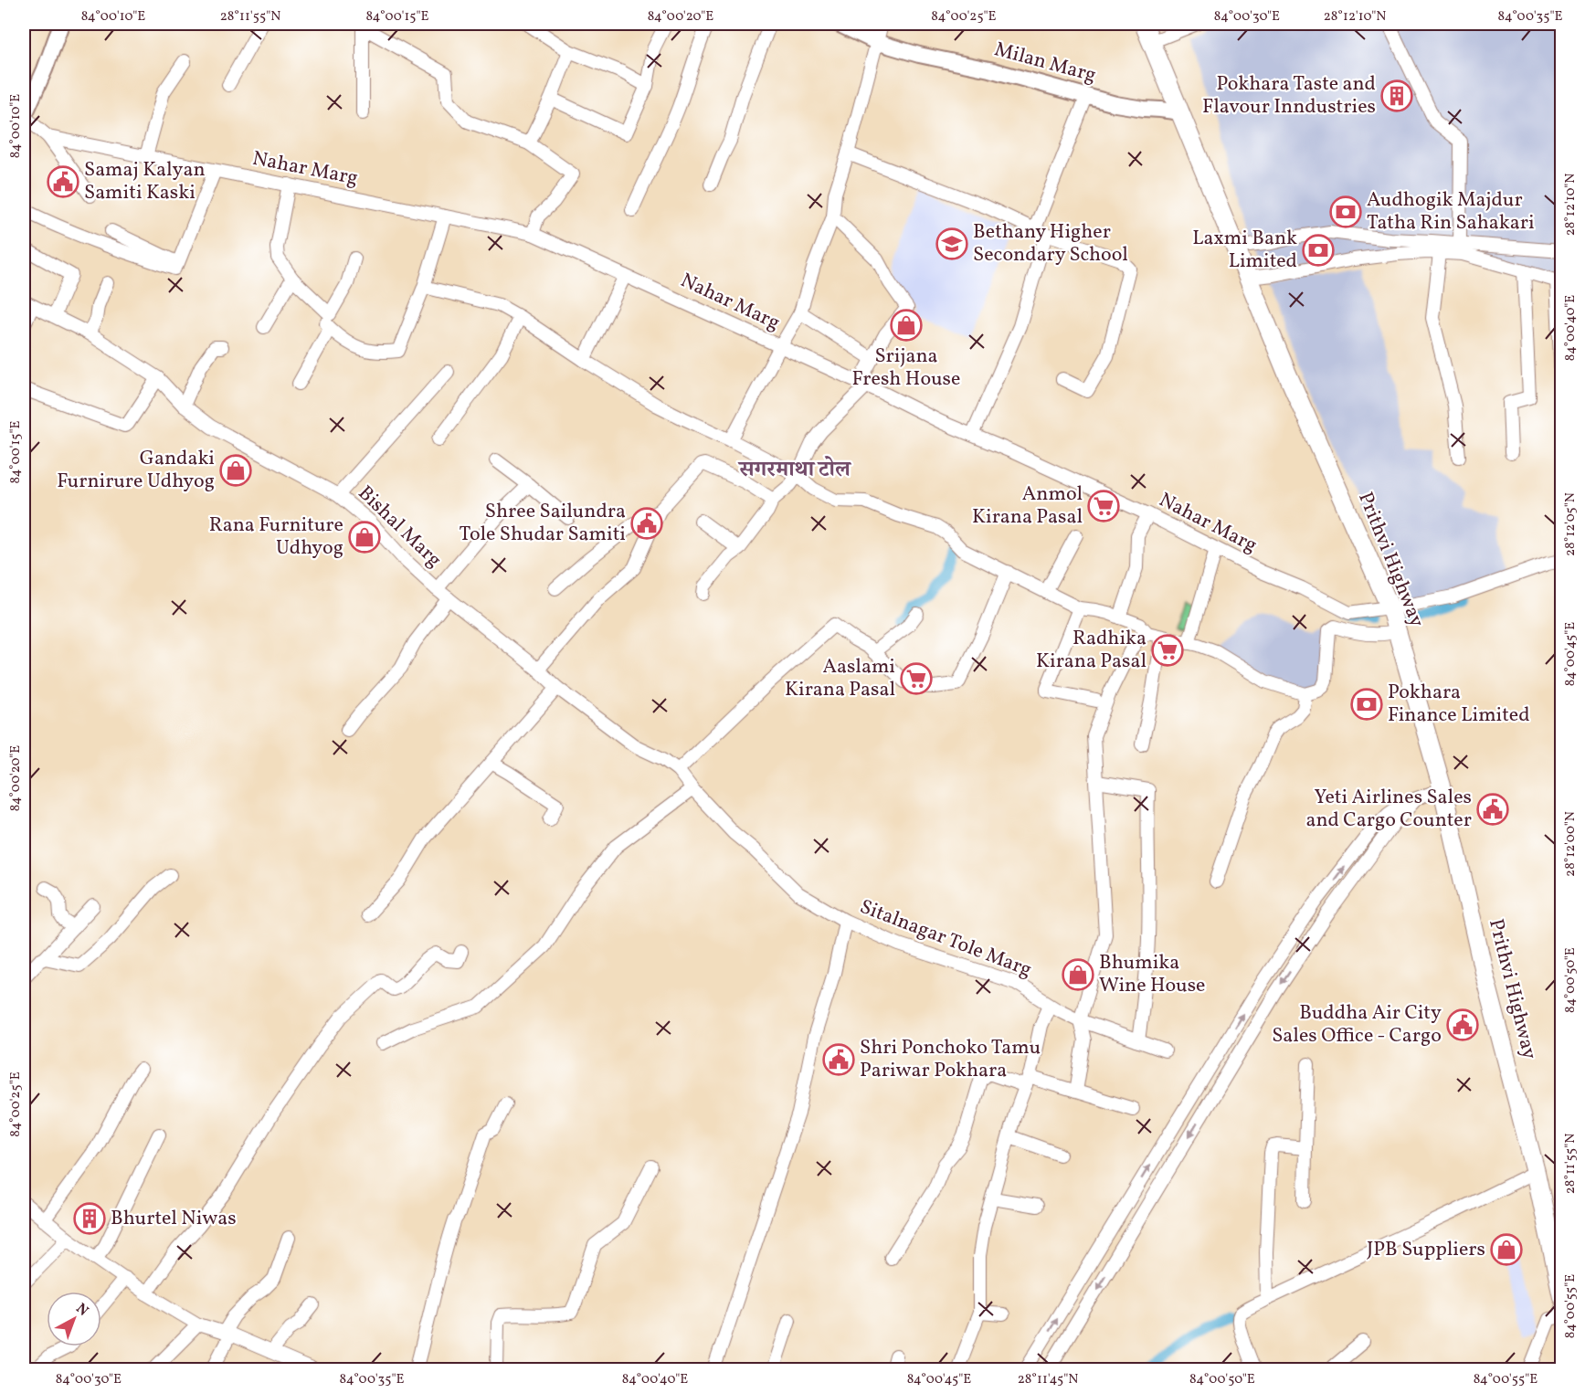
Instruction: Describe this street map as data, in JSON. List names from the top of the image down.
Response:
{
  "streets": {
    "highway": ["Prithvi Highway"],
    "main road": ["Milan Marg"],
    "street": ["Nahar Marg", "Bishal Marg", "Sitalnagar Tole Marg"]
  },
  "crossings": [
    ["Milan Marg", "Prithvi Highway"],
    ["Bishal Marg", "Sitalnagar Tole Marg"]
  ],
  "districts": ["सगरमाथा टोल"],
  "places": {
    "building": ["Pokhara Taste and Flavour Inndustries", "Bhurtel Niwas"],
    "public building": [
      "Samaj Kalyan Samiti Kaski",
      "Shree Sailundra Tole Shudar Samiti",
      "Yeti Airlines Sales and Cargo Counter",
      "Buddha Air City Sales Office - Cargo",
      "Shri Ponchoko Tamu Pariwar Pokhara"
    ],
    "bank": ["Audhogik Majdur Tatha Rin Sahakari", "Laxmi Bank Limited", "Pokhara Finance Limited"],
    "school or university": ["Bethany Higher Secondary School"],
    "shop": [
      "Srijana Fresh House",
      "Gandaki Furnirure Udhyog",
      "Rana Furniture Udhyog",
      "Bhumika Wine House",
      "JPB Suppliers"
    ],
    "supermarket": ["Anmol Kirana Pasal", "Radhika Kirana Pasal", "Aaslami Kirana Pasal"]
  },
  "north": "top right",
  "coordinates": [
    "84°00'10\"E",
    "28°11'55\"N",
    "84°00'15\"E",
    "84°00'20\"E",
    "84°00'25\"E",
    "84°00'30\"E",
    "28°12'10\"N",
    "84°00'35\"E",
    "84°00'40\"E",
    "28°12'05\"N",
    "84°00'45\"E",
    "28°12'00\"N",
    "84°00'50\"E",
    "84°00'55\"E",
    "28°11'45\"N"
  ]
}
